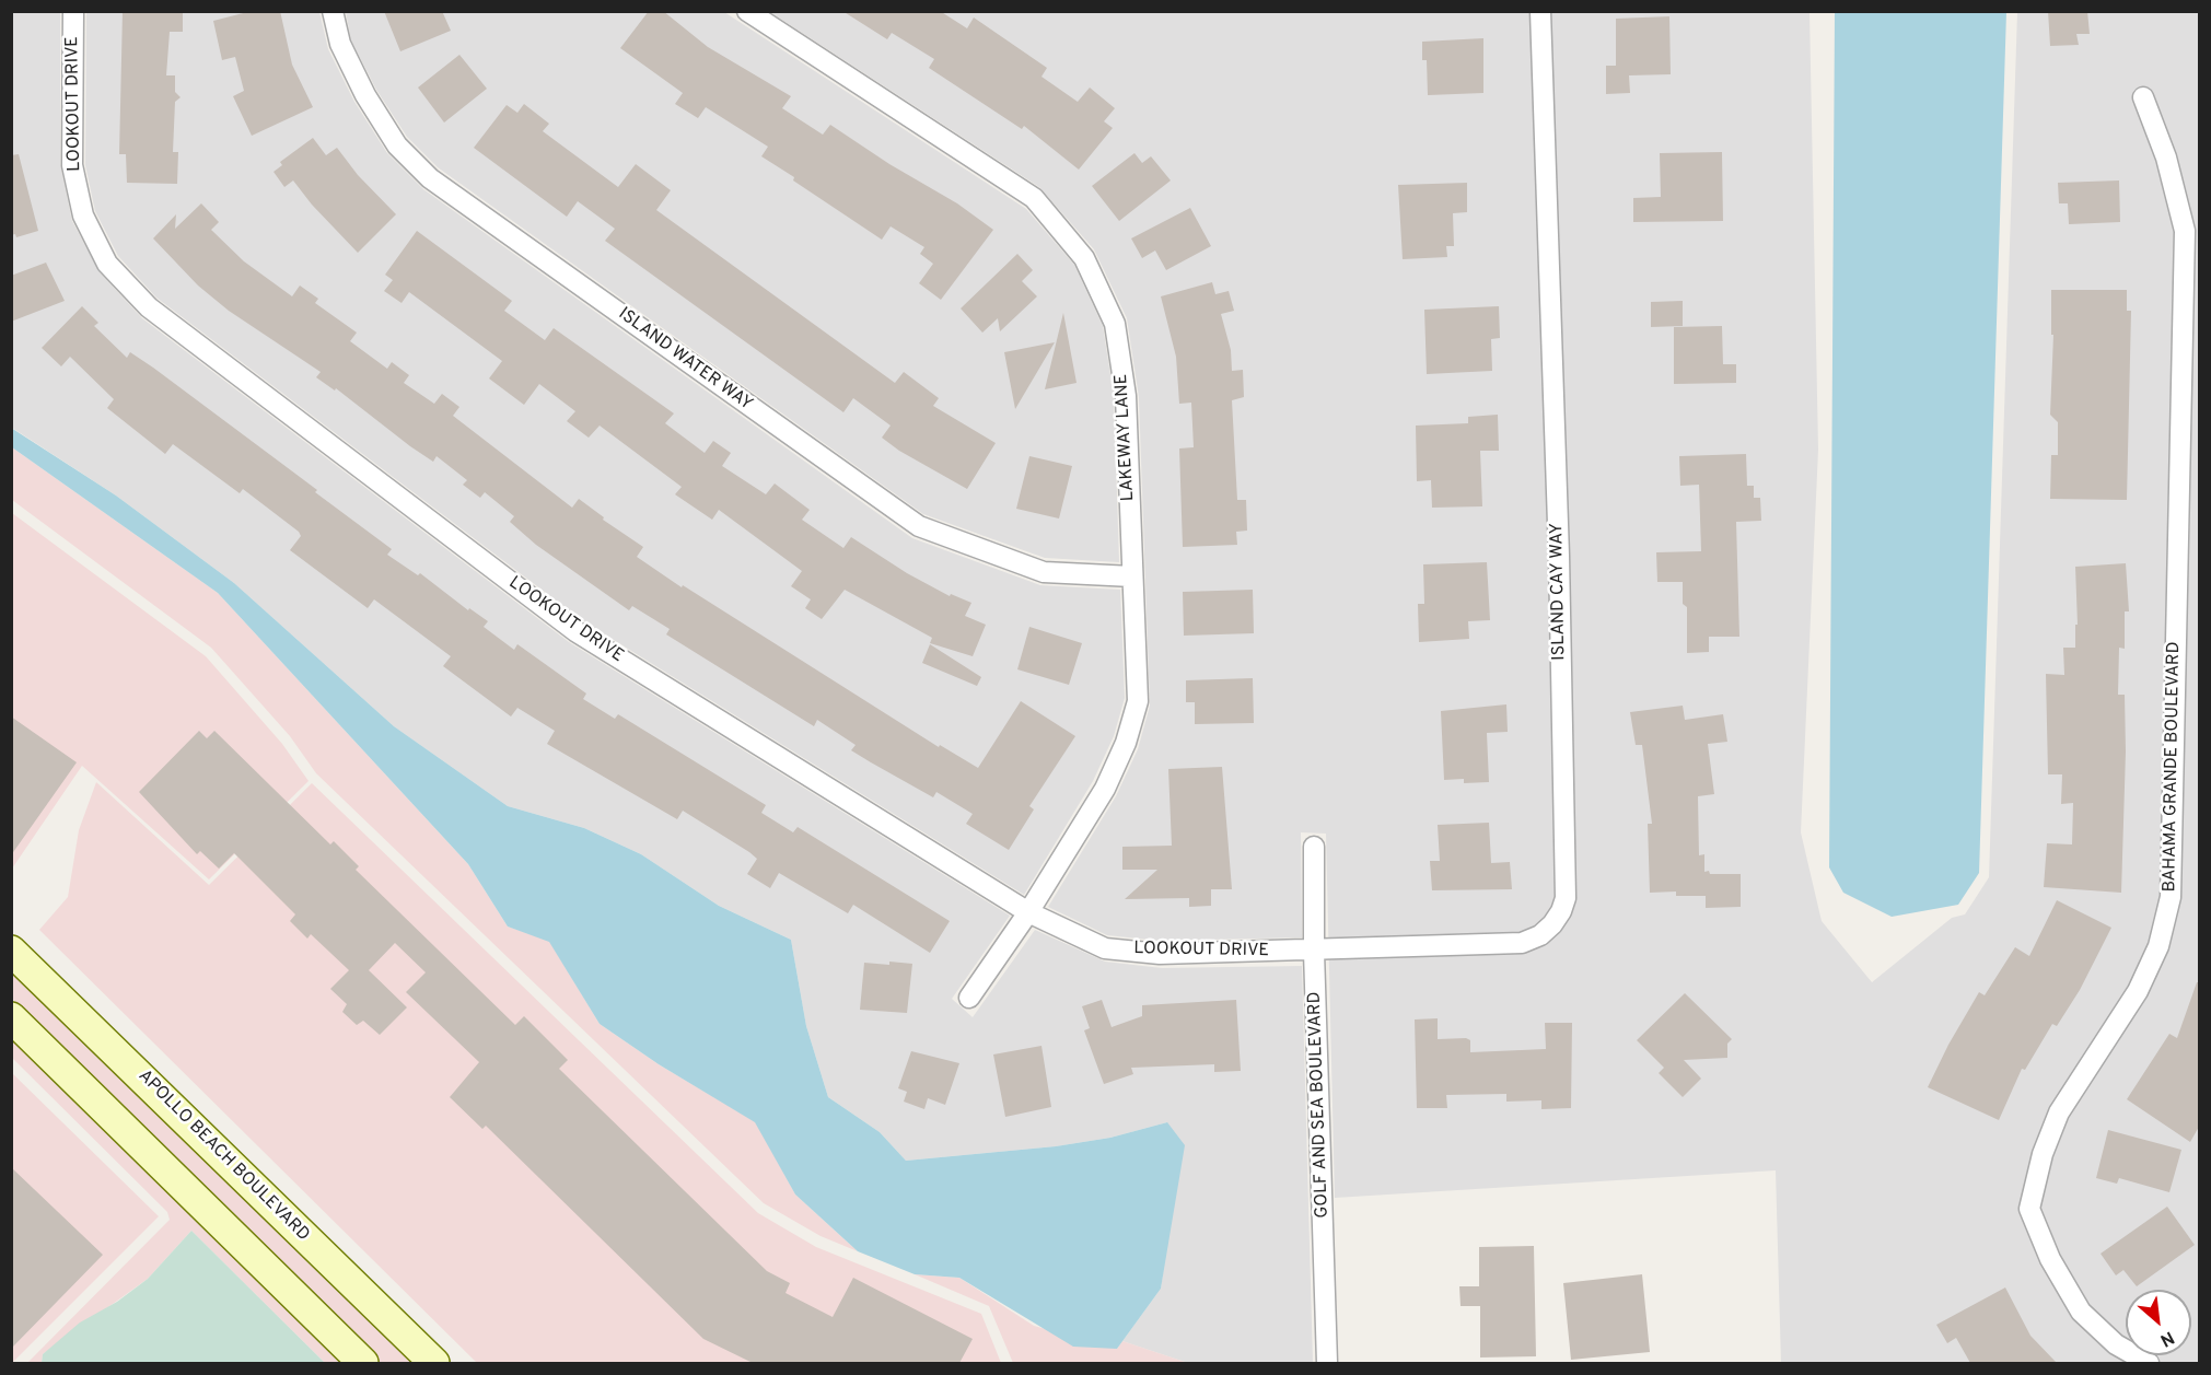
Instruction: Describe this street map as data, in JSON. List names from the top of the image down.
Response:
{
  "streets": {
    "main road": ["APOLLO BEACH BOULEVARD"],
    "street": [
      "LOOKOUT DRIVE",
      "ISLAND WATER WAY",
      "LAKEWAY LANE",
      "ISLAND CAY WAY",
      "BAHAMA GRANDE BOULEVARD",
      "GOLF AND SEA BOULEVARD"
    ]
  },
  "crossings": [
    ["LOOKOUT DRIVE", "LAKEWAY LANE"],
    ["LOOKOUT DRIVE", "ISLAND CAY WAY"],
    ["LOOKOUT DRIVE", "GOLF AND SEA BOULEVARD"],
    ["ISLAND WATER WAY", "LAKEWAY LANE"],
    ["ISLAND CAY WAY", "GOLF AND SEA BOULEVARD"]
  ],
  "north": "bottom right"
}
